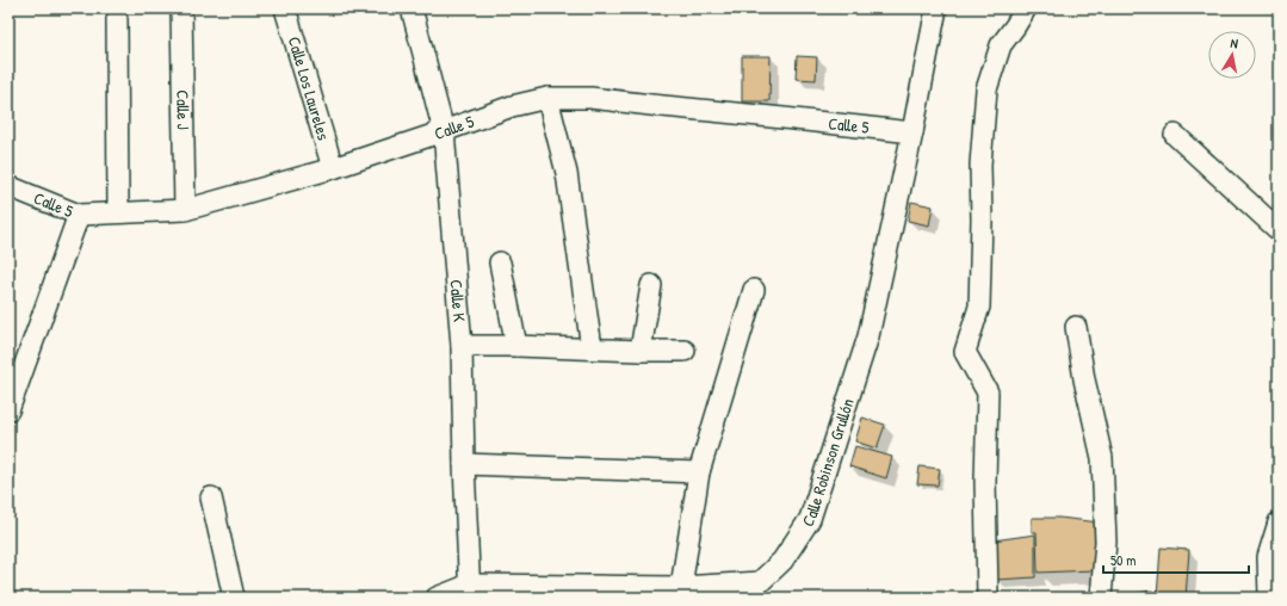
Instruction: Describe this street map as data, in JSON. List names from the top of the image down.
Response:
{
  "streets": {
    "street": [
      "Calle Los Laureles",
      "Calle J",
      "Calle 5",
      "Calle K",
      "Calle Robinson Grullón"
    ]
  },
  "crossings": [
    ["Calle Los Laureles", "Calle 5"],
    ["Calle J", "Calle 5"],
    ["Calle 5", "Calle K"],
    ["Calle 5", "Calle Robinson Grullón"],
    ["Calle K", "Calle Robinson Grullón"]
  ],
  "scale_bar": "50 m",
  "north": "top"
}
